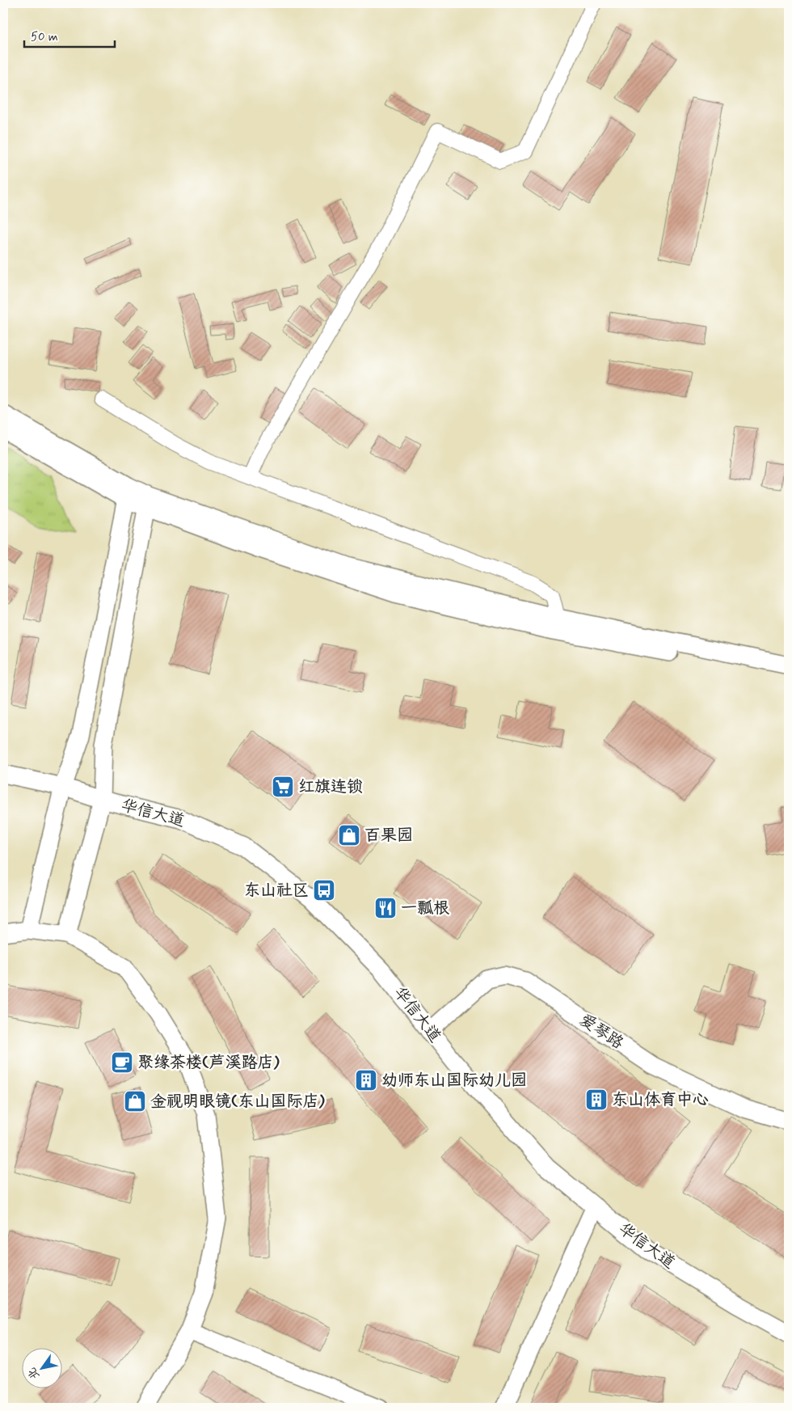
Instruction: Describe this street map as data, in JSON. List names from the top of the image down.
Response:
{
  "streets": {
    "street": ["华信大道", "爱琴路"]
  },
  "crossings": [
    ["华信大道", "爱琴路"]
  ],
  "places": {
    "supermarket": ["红旗连锁"],
    "shop": ["百果园", "金视明眼镜(东山国际店)"],
    "bus stop": ["东山社区"],
    "restaurant": ["一瓢根"],
    "cafe": ["聚缘茶楼(芦溪路店)"],
    "building": ["幼师东山国际幼儿园", "东山体育中心"]
  },
  "scale_bar": "50 m",
  "north": "bottom left"
}
